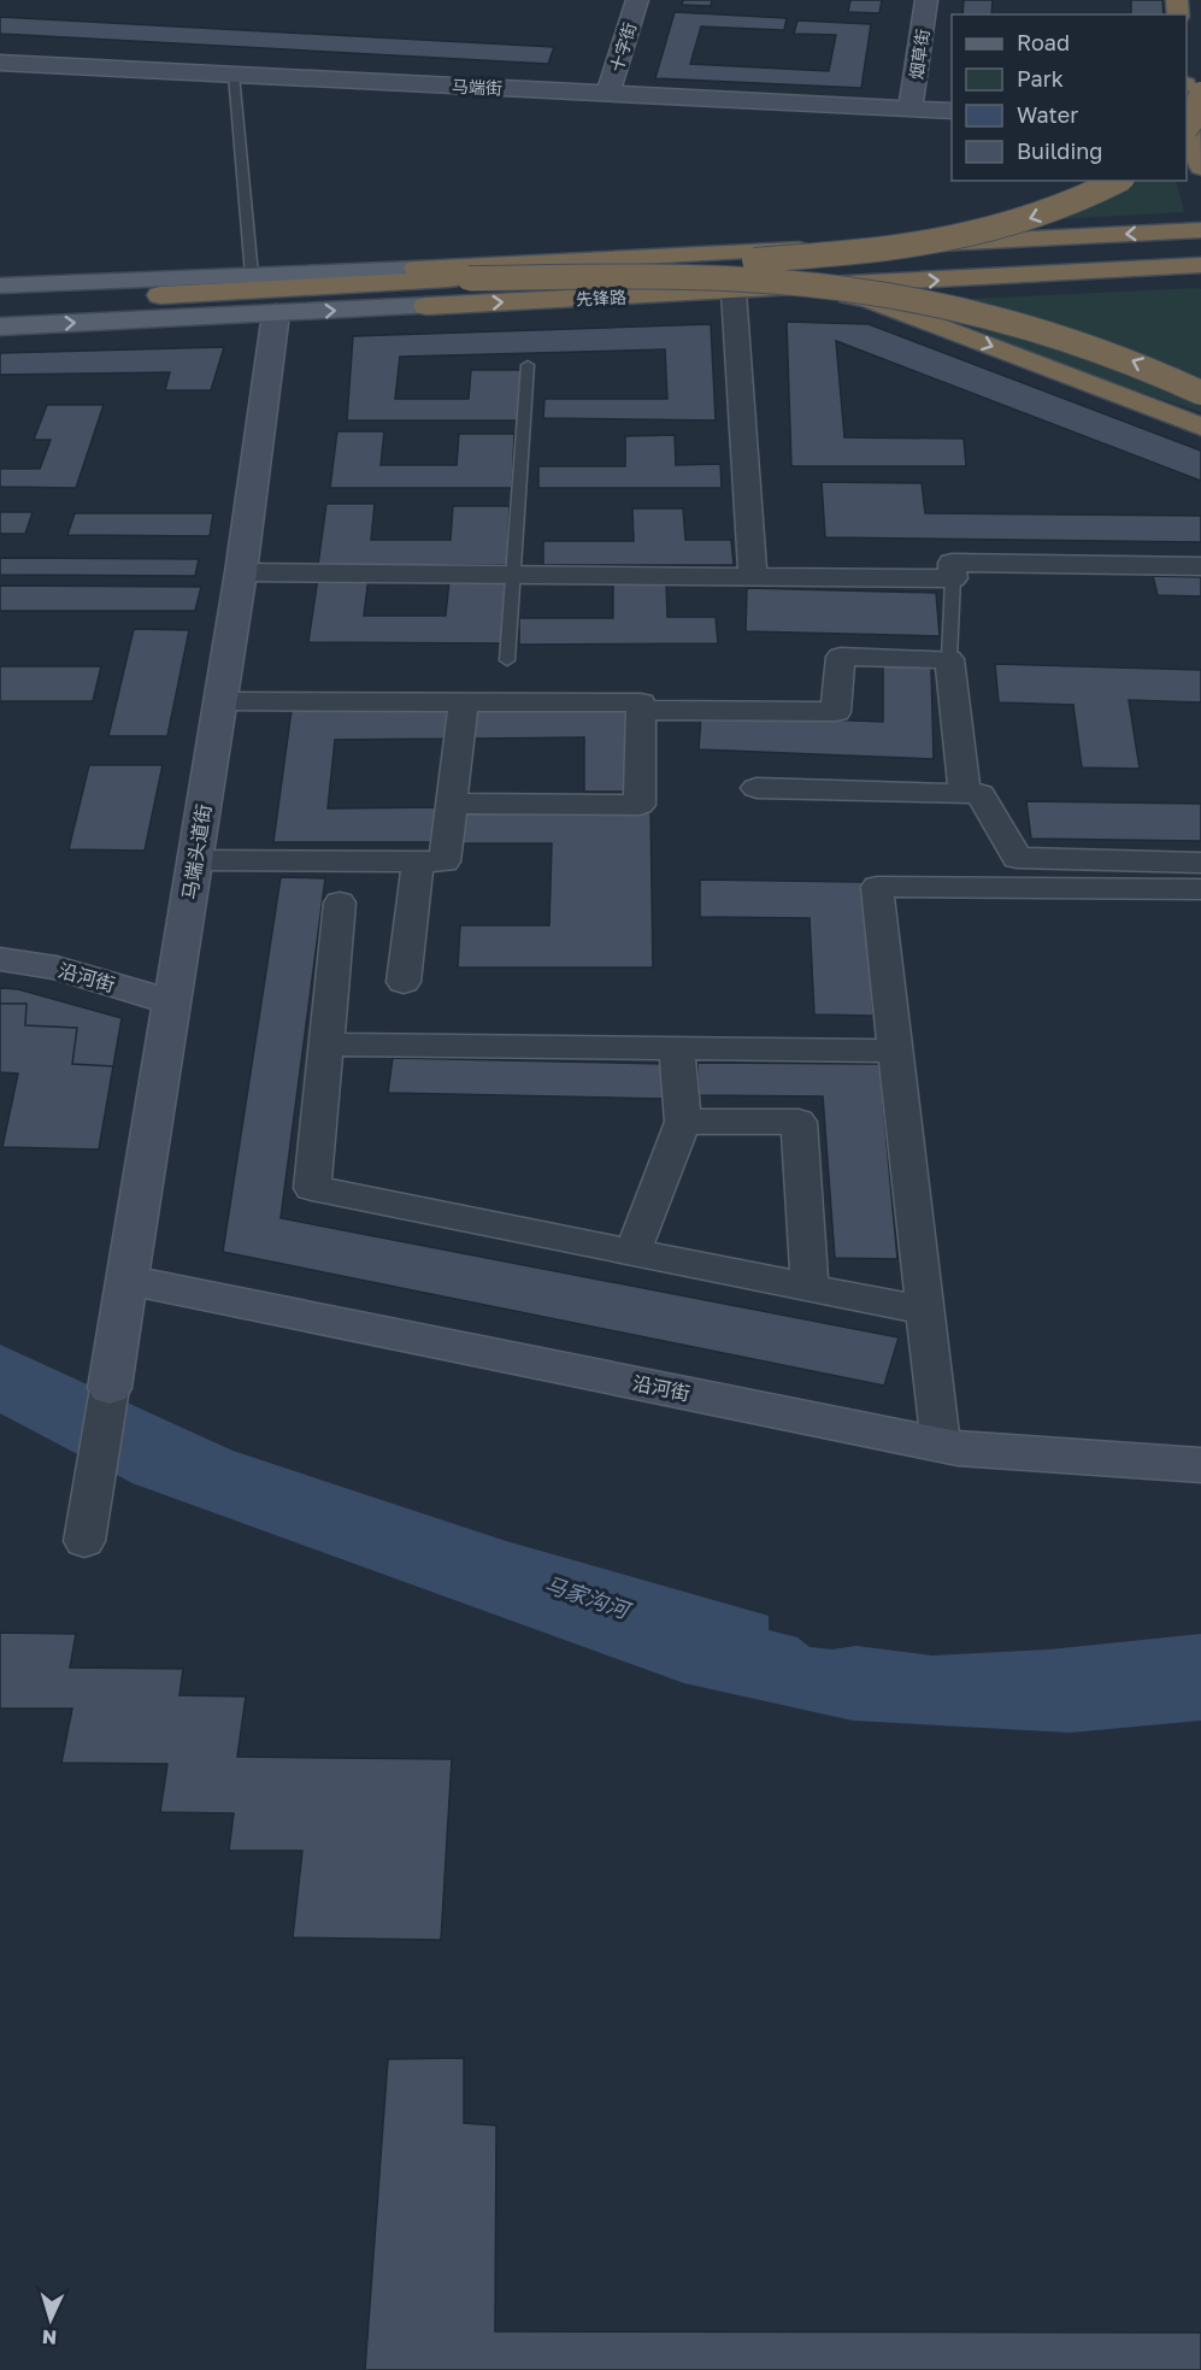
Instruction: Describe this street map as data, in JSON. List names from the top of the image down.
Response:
{
  "streets": {
    "highway": ["先锋路"],
    "street": [
      "十字街",
      "烟草街",
      "马端街",
      "马端头道街",
      "沿河街"
    ]
  },
  "crossings": [
    ["十字街", "马端街"],
    ["烟草街", "马端街"],
    ["先锋路", "马端头道街"],
    ["马端头道街", "沿河街"]
  ],
  "water": ["马家沟河"],
  "legend": [
    "Road",
    "Park",
    "Water",
    "Building"
  ],
  "north": "bottom"
}
